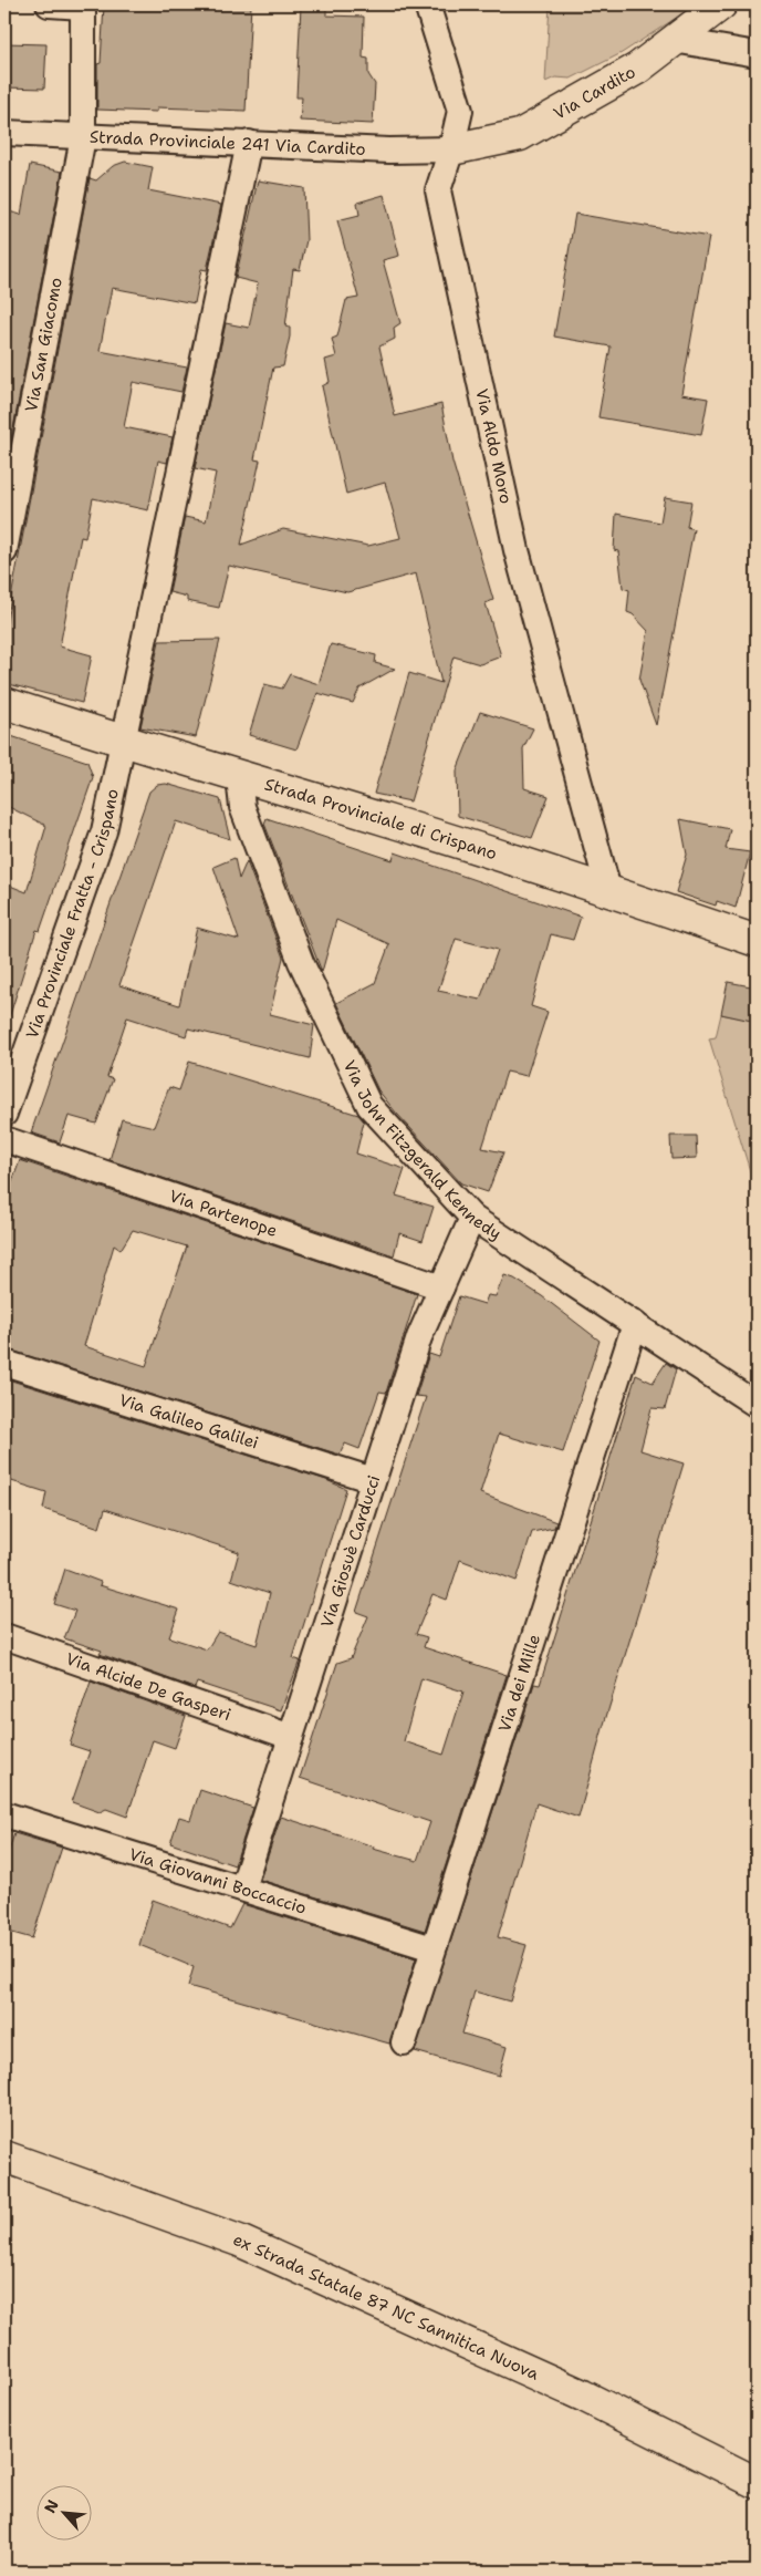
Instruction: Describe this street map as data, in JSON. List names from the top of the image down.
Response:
{
  "streets": {
    "main road": ["Via Cardito", "Strada Provinciale di Crispano", "ex Strada Statale 87 NC Sannitica Nuova"],
    "street": [
      "Strada Provinciale 241 Via Cardito",
      "Via San Giacomo",
      "Via Aldo Moro",
      "Via Provinciale Fratta - Crispano",
      "Via John Fitzgerald Kennedy",
      "Via Partenope",
      "Via Galileo Galilei",
      "Via Giosuè Carducci",
      "Via dei Mille",
      "Via Alcide De Gasperi",
      "Via Giovanni Boccaccio"
    ]
  },
  "crossings": [
    ["Via Cardito", "Strada Provinciale 241 Via Cardito"],
    ["Via Cardito", "Via Aldo Moro"],
    ["Strada Provinciale 241 Via Cardito", "Via San Giacomo"],
    ["Strada Provinciale 241 Via Cardito", "Via Aldo Moro"],
    ["Strada Provinciale 241 Via Cardito", "Via Provinciale Fratta - Crispano"],
    ["Via Aldo Moro", "Strada Provinciale di Crispano"],
    ["Strada Provinciale di Crispano", "Via Provinciale Fratta - Crispano"],
    ["Strada Provinciale di Crispano", "Via John Fitzgerald Kennedy"],
    ["Via John Fitzgerald Kennedy", "Via Giosuè Carducci"],
    ["Via John Fitzgerald Kennedy", "Via dei Mille"],
    ["Via Partenope", "Via Giosuè Carducci"],
    ["Via Galileo Galilei", "Via Giosuè Carducci"],
    ["Via Giosuè Carducci", "Via Alcide De Gasperi"],
    ["Via Giosuè Carducci", "Via Giovanni Boccaccio"],
    ["Via dei Mille", "Via Giovanni Boccaccio"]
  ],
  "north": "top left"
}
